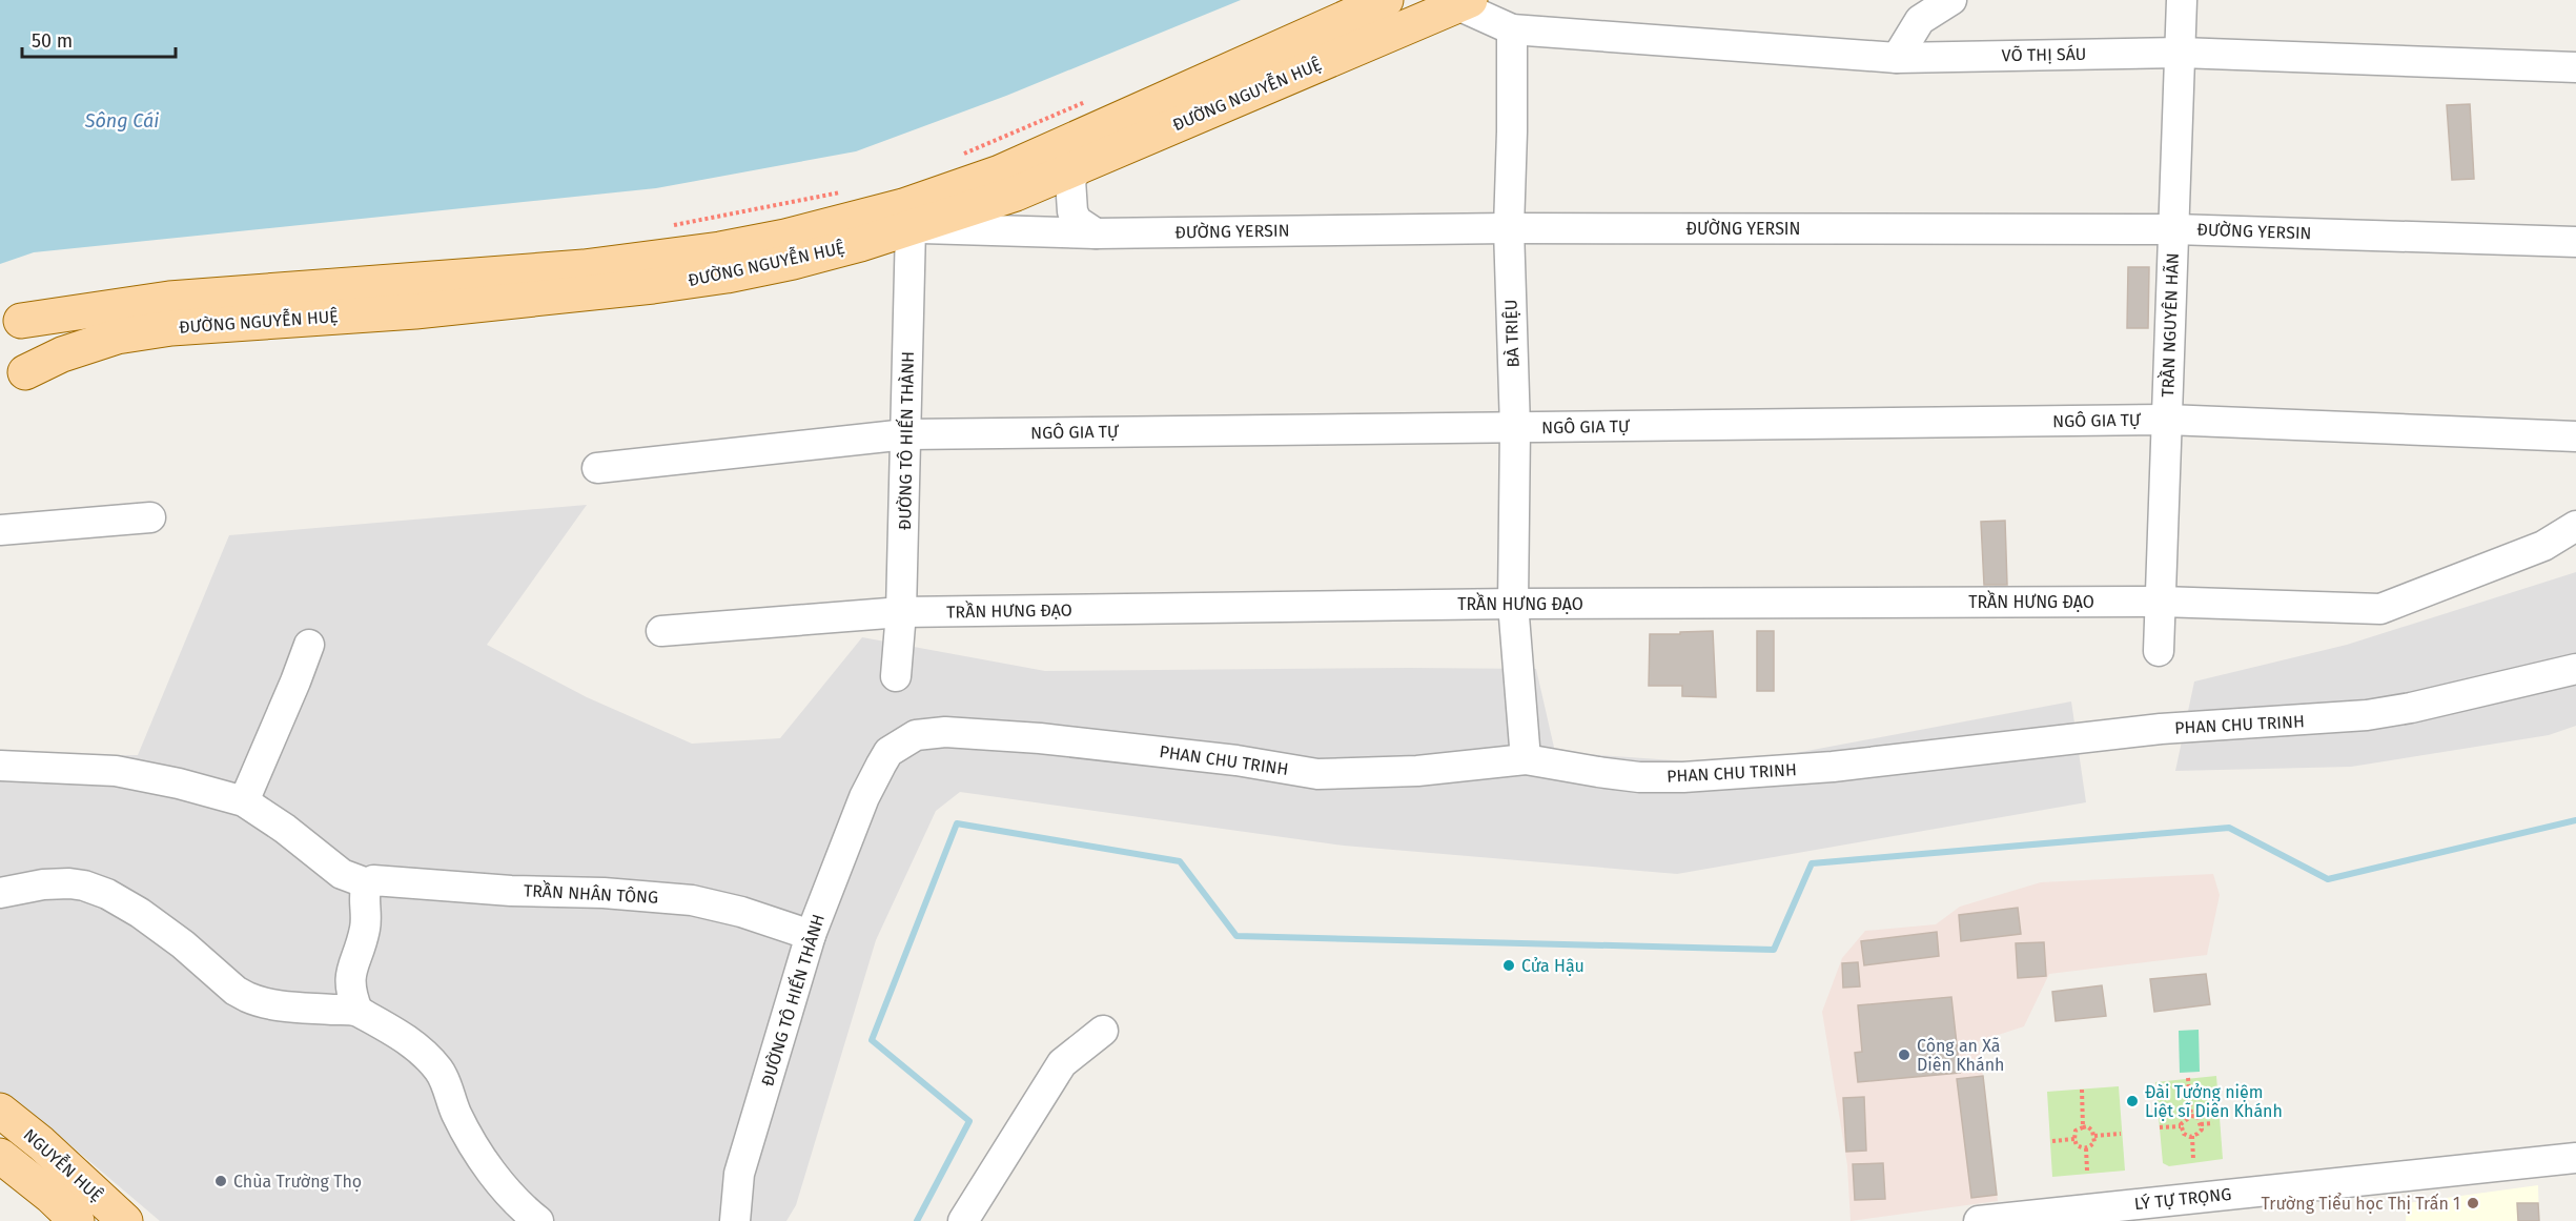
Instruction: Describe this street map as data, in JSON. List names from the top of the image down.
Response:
{
  "streets": {
    "main road": ["ĐƯỜNG NGUYỄN HUỆ", "NGUYỄN HUỆ"],
    "street": [
      "VÕ THỊ SÁU",
      "ĐƯỜNG YERSIN",
      "TRẦN NGUYÊN HÃN",
      "BÀ TRIỆU",
      "NGÔ GIA TỰ",
      "ĐƯỜNG TÔ HIẾN THÀNH",
      "TRẦN HƯNG ĐẠO",
      "PHAN CHU TRINH",
      "TRẦN NHÂN TÔNG",
      "LÝ TỰ TRỌNG"
    ]
  },
  "crossings": [
    ["VÕ THỊ SÁU", "TRẦN NGUYÊN HÃN"],
    ["VÕ THỊ SÁU", "BÀ TRIỆU"],
    ["ĐƯỜNG NGUYỄN HUỆ", "ĐƯỜNG YERSIN"],
    ["ĐƯỜNG NGUYỄN HUỆ", "ĐƯỜNG TÔ HIẾN THÀNH"],
    ["ĐƯỜNG YERSIN", "TRẦN NGUYÊN HÃN"],
    ["ĐƯỜNG YERSIN", "BÀ TRIỆU"],
    ["ĐƯỜNG YERSIN", "ĐƯỜNG TÔ HIẾN THÀNH"],
    ["TRẦN NGUYÊN HÃN", "NGÔ GIA TỰ"],
    ["TRẦN NGUYÊN HÃN", "TRẦN HƯNG ĐẠO"],
    ["BÀ TRIỆU", "NGÔ GIA TỰ"],
    ["BÀ TRIỆU", "TRẦN HƯNG ĐẠO"],
    ["BÀ TRIỆU", "PHAN CHU TRINH"],
    ["NGÔ GIA TỰ", "ĐƯỜNG TÔ HIẾN THÀNH"],
    ["ĐƯỜNG TÔ HIẾN THÀNH", "TRẦN HƯNG ĐẠO"],
    ["ĐƯỜNG TÔ HIẾN THÀNH", "PHAN CHU TRINH"],
    ["ĐƯỜNG TÔ HIẾN THÀNH", "TRẦN NHÂN TÔNG"]
  ],
  "water": ["Sông Cái"],
  "places": [
    "Cửa Hậu",
    "Công an Xã Diên Khánh",
    "Đài Tưởng niệm Liệt sĩ Diên Khánh",
    "Chùa Trường Thọ",
    "Trường Tiểu học Thị Trấn 1"
  ],
  "scale_bar": "50 m"
}
